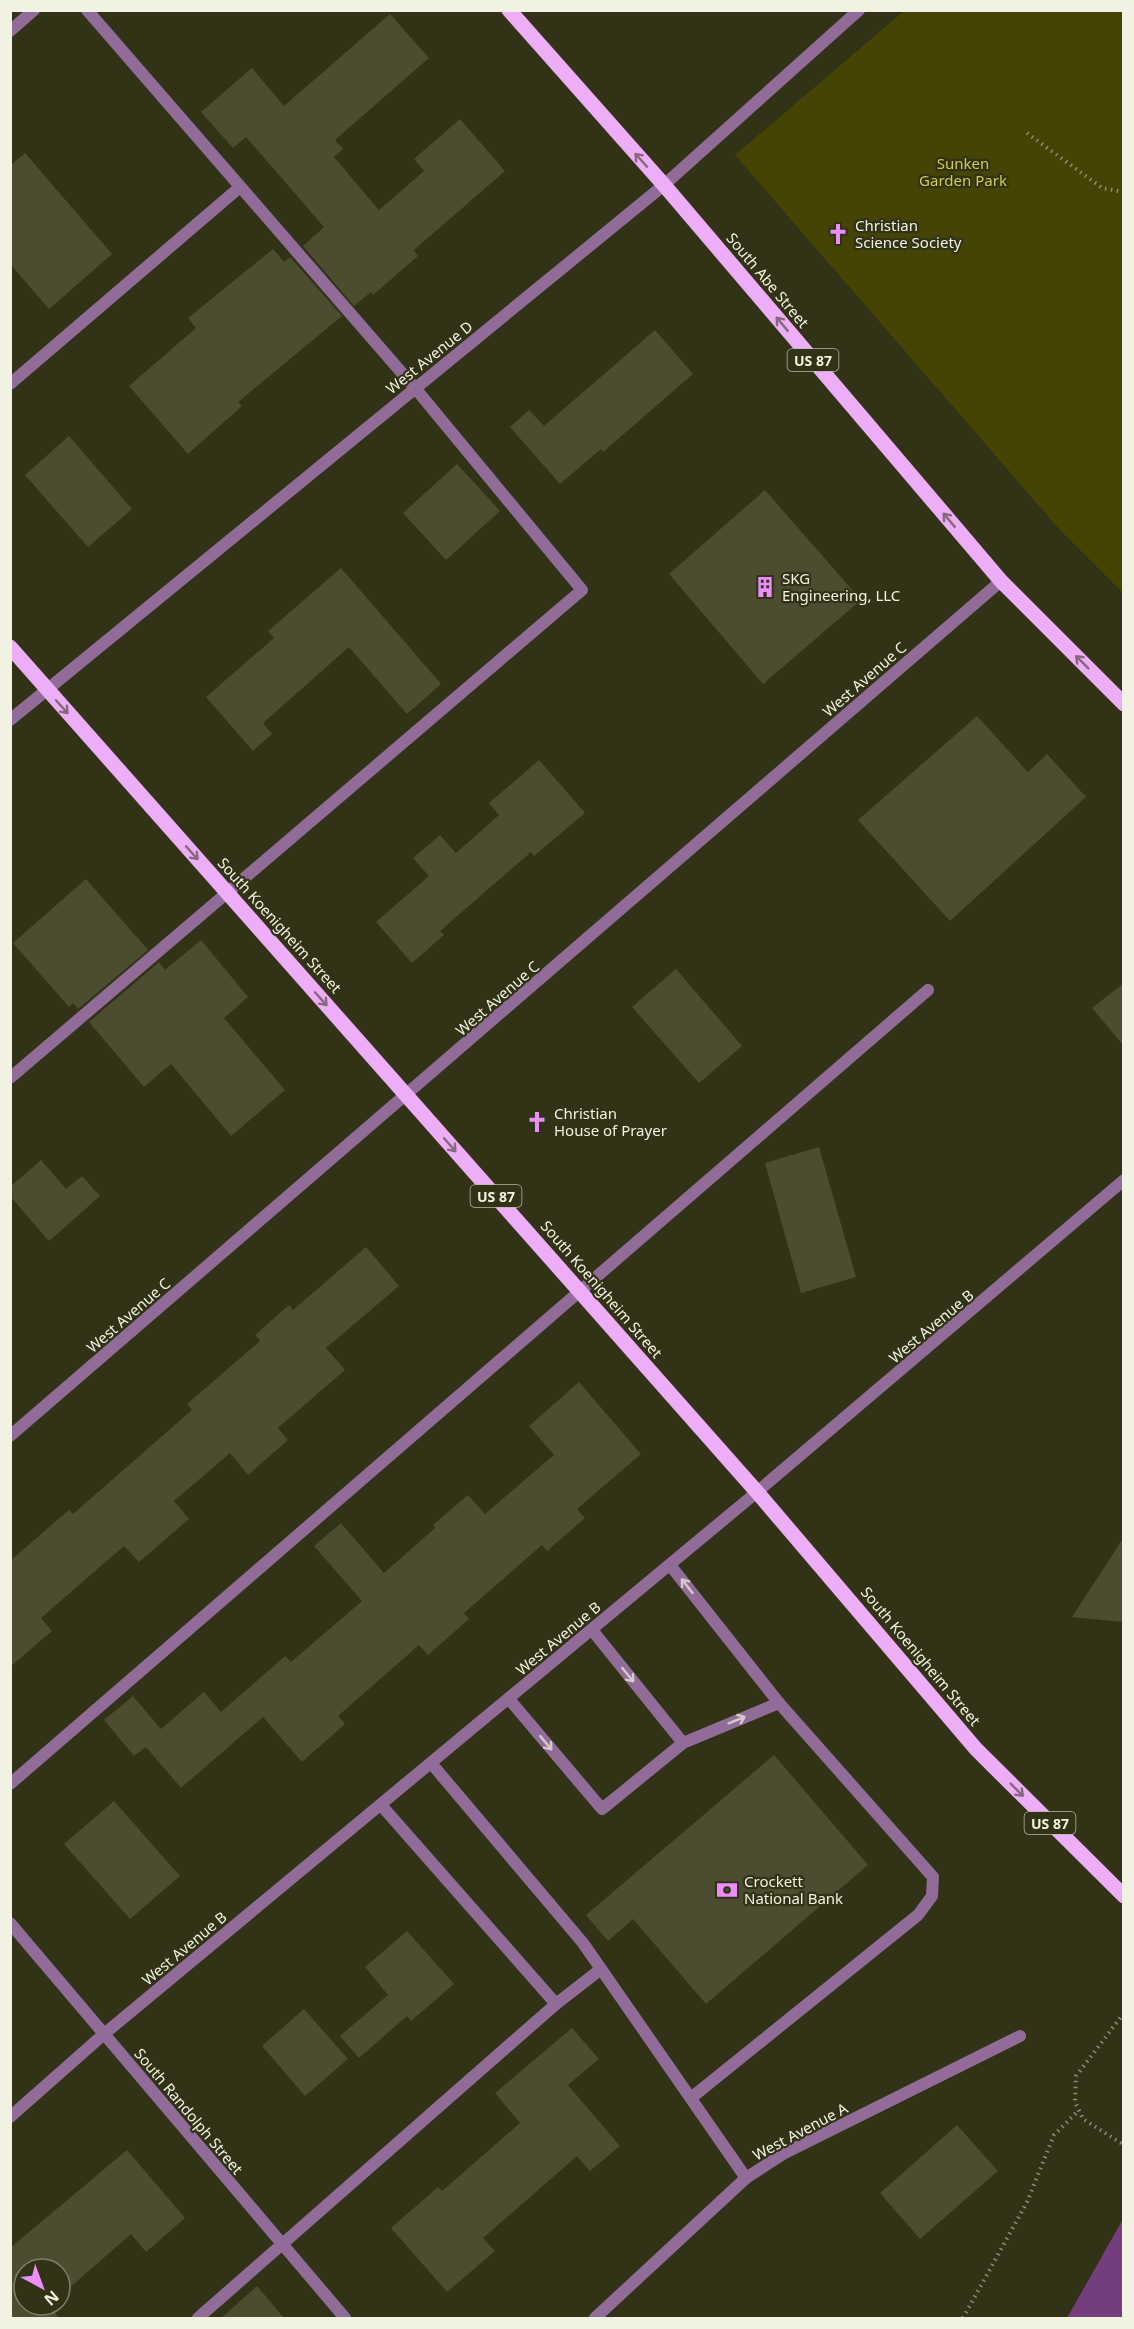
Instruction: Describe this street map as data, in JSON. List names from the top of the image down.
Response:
{
  "streets": {
    "main road": ["South Abe Street", "US 87", "South Koenigheim Street"],
    "street": [
      "West Avenue D",
      "West Avenue C",
      "West Avenue B",
      "South Randolph Street",
      "West Avenue A"
    ]
  },
  "crossings": [
    ["South Abe Street", "West Avenue D"],
    ["South Abe Street", "West Avenue C"],
    ["West Avenue D", "South Koenigheim Street"],
    ["West Avenue C", "South Koenigheim Street"],
    ["South Koenigheim Street", "West Avenue B"],
    ["West Avenue B", "South Randolph Street"]
  ],
  "one_way": ["South Abe Street", "South Koenigheim Street"],
  "parks": ["Sunken Garden Park"],
  "places": {
    "church": ["Christian Science Society", "Christian House of Prayer"],
    "building": ["SKG Engineering, LLC"],
    "bank": ["Crockett National Bank"]
  },
  "north": "bottom right"
}
